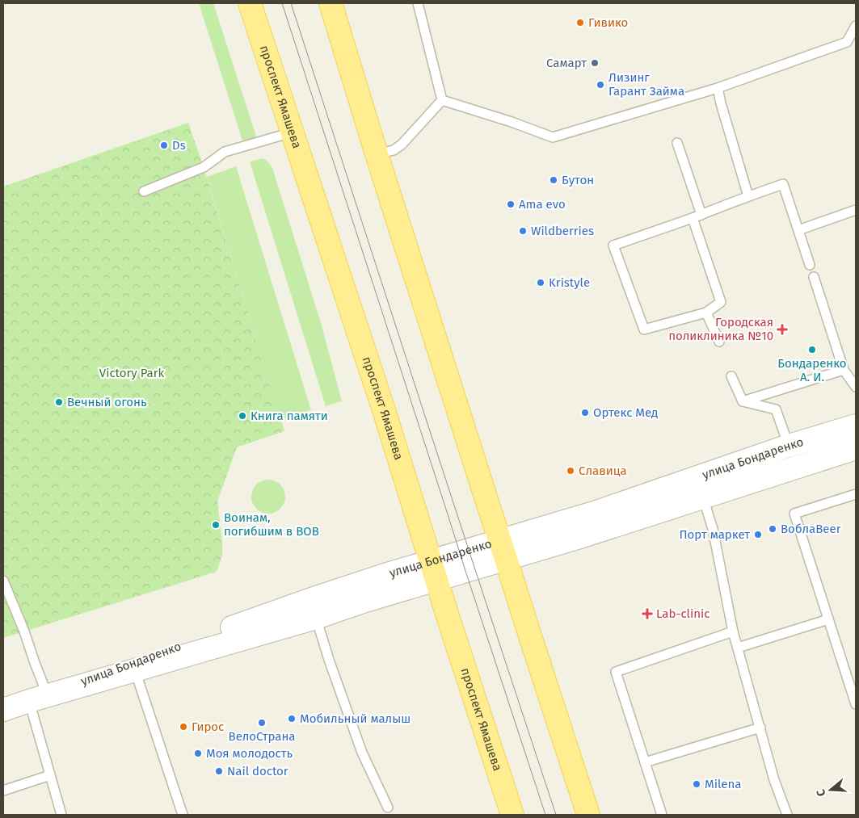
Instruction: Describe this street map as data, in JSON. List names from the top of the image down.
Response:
{
  "streets": {
    "main road": ["проспект Ямашева"],
    "street": ["улица Бондаренко"]
  },
  "crossings": [
    ["проспект Ямашева", "улица Бондаренко"]
  ],
  "parks": ["Victory Park"],
  "places": {
    "other": [
      "Гивико",
      "Самарт",
      "Лизинг Гарант Займа",
      "Ds",
      "Бутон",
      "Ama evo",
      "Wildberries",
      "Kristyle",
      "Бондаренко А. И.",
      "Вечный огонь",
      "Ортекс Мед",
      "Книга памяти",
      "Славица",
      "Воинам, погибшим в ВОВ",
      "ВоблаBeer",
      "Порт маркет",
      "Мобильный малыш",
      "ВелоСтрана",
      "Гирос",
      "Моя молодость",
      "Nail doctor",
      "Milena"
    ],
    "health": ["Городская поликлиника №10", "Lab-clinic"]
  },
  "north": "left"
}
